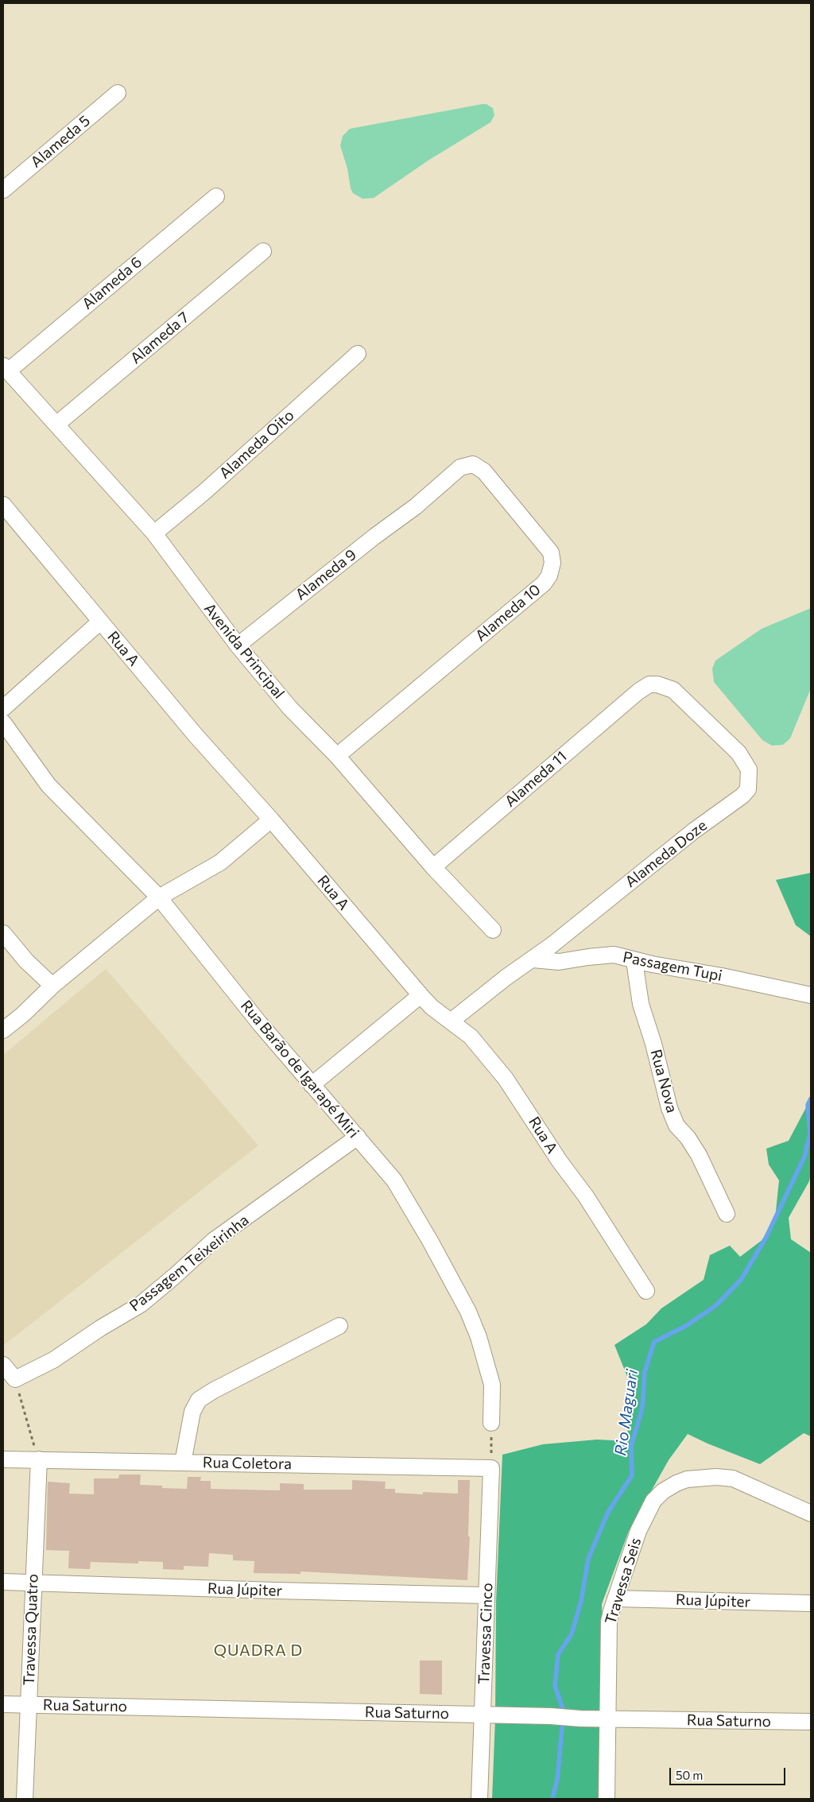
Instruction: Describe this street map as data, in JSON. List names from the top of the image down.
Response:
{
  "streets": {
    "street": [
      "Alameda 5",
      "Alameda 6",
      "Alameda 7",
      "Alameda Oito",
      "Alameda 9",
      "Alameda 10",
      "Rua A",
      "Avenida Principal",
      "Alameda 11",
      "Alameda Doze",
      "Passagem Tupi",
      "Rua Barão de Igarapé Miri",
      "Rua Nova",
      "Passagem Teixeirinha",
      "Rua Coletora",
      "Travessa Seis",
      "Rua Júpiter",
      "Travessa Quatro",
      "Travessa Cinco",
      "Rua Saturno"
    ]
  },
  "crossings": [
    ["Alameda 6", "Avenida Principal"],
    ["Alameda 7", "Avenida Principal"],
    ["Alameda Oito", "Avenida Principal"],
    ["Alameda 9", "Alameda 10"],
    ["Alameda 9", "Avenida Principal"],
    ["Alameda 10", "Avenida Principal"],
    ["Rua A", "Alameda Doze"],
    ["Avenida Principal", "Alameda 11"],
    ["Alameda 11", "Alameda Doze"],
    ["Alameda Doze", "Passagem Tupi"],
    ["Passagem Tupi", "Rua Nova"],
    ["Rua Barão de Igarapé Miri", "Passagem Teixeirinha"],
    ["Rua Coletora", "Travessa Quatro"],
    ["Rua Coletora", "Travessa Cinco"],
    ["Travessa Seis", "Rua Júpiter"],
    ["Travessa Seis", "Rua Saturno"],
    ["Rua Júpiter", "Travessa Quatro"],
    ["Rua Júpiter", "Travessa Cinco"],
    ["Travessa Quatro", "Rua Saturno"],
    ["Travessa Cinco", "Rua Saturno"]
  ],
  "districts": ["QUADRA D"],
  "water": ["Rio Maguari"],
  "scale_bar": "50 m"
}
